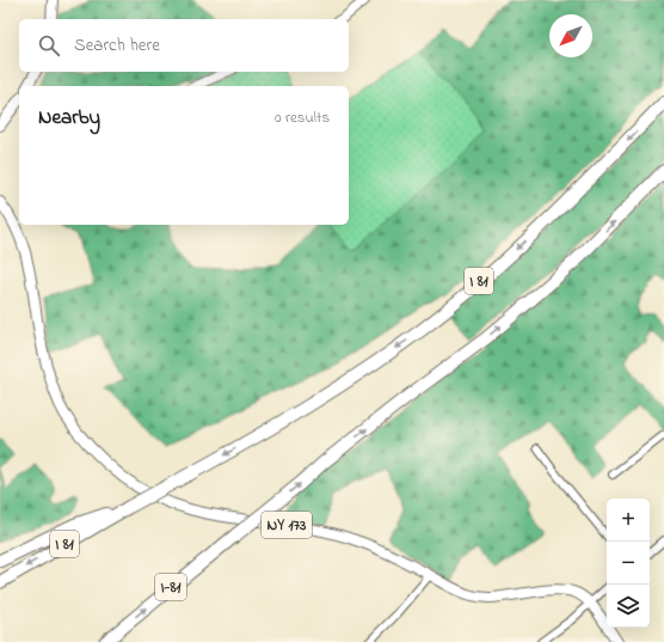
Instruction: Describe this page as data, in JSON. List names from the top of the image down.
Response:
{
  "streets": {
    "highway": ["I 81", "I-81"],
    "main road": ["NY 173"]
  },
  "north": "bottom left",
  "page": {
    "search": "Search here",
    "heading": ["Nearby", "0 results"],
    "map_buttons": ["+", "−"]
  }
}
